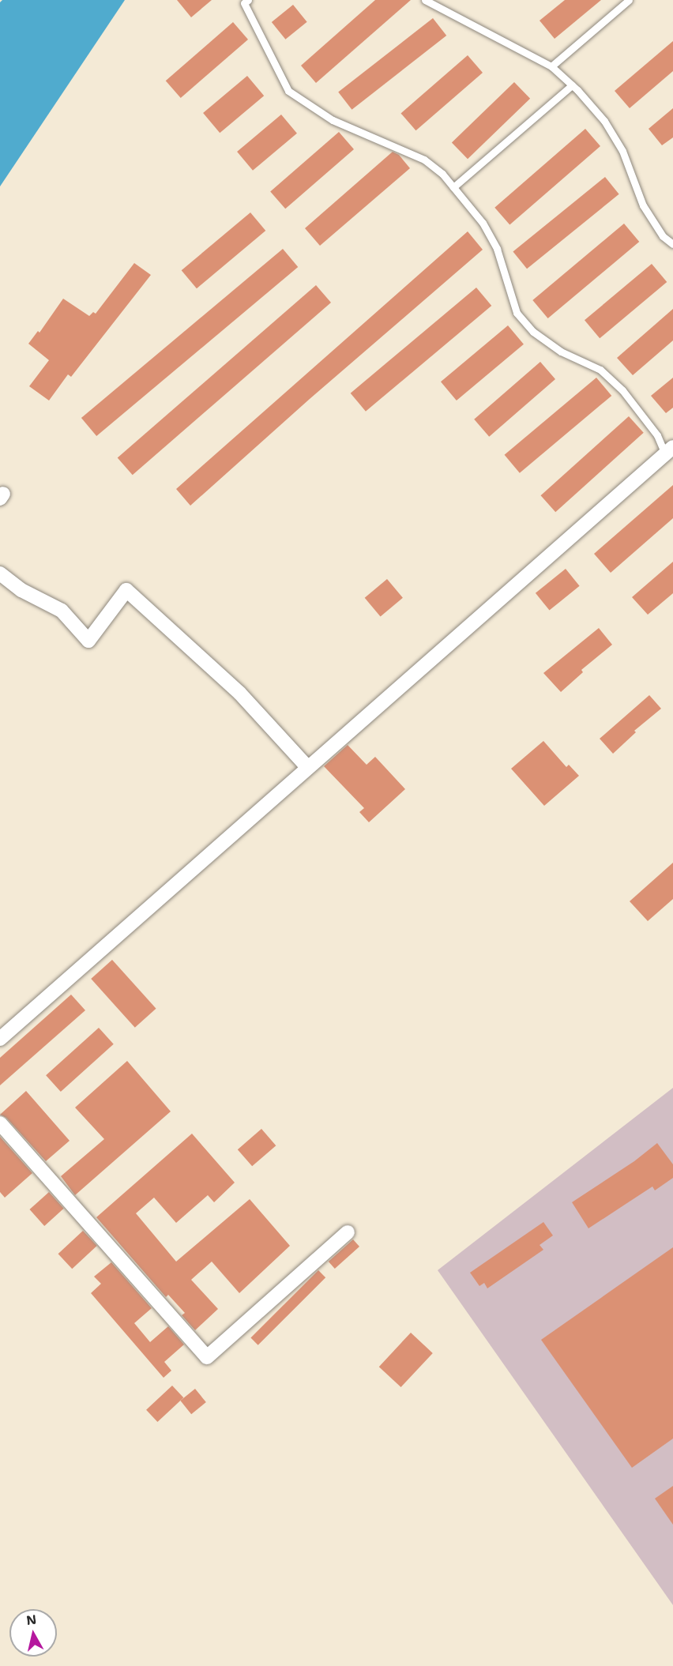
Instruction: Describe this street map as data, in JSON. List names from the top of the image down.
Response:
{
  "north": "top"
}
